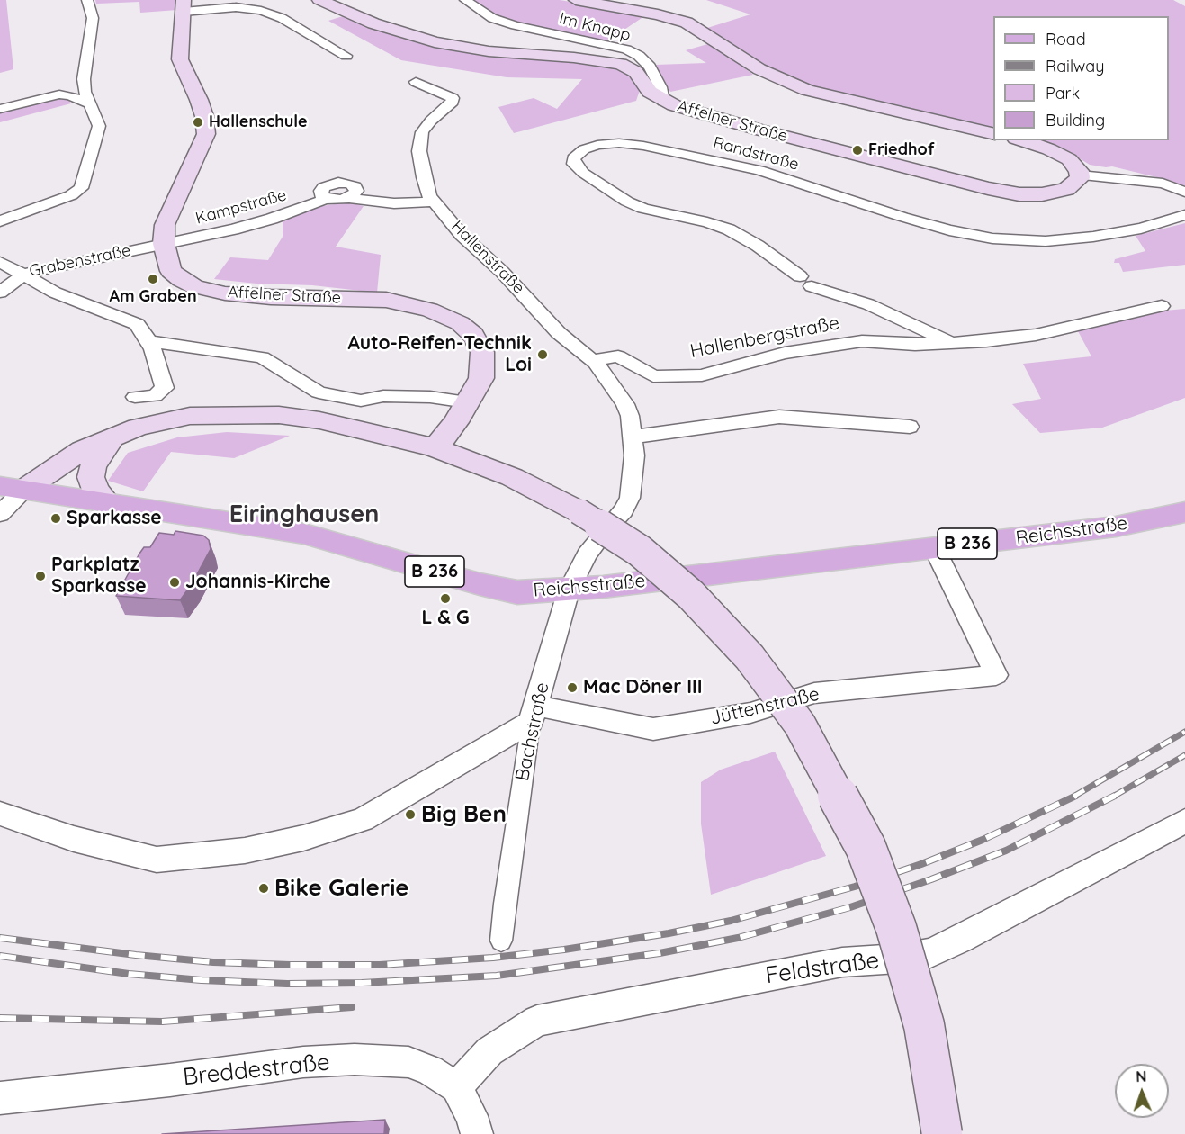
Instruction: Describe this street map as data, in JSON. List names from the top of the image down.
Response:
{
  "streets": {
    "main road": ["Affelner Straße", "Reichsstraße", "B 236"],
    "street": [
      "Im Knapp",
      "Randstraße",
      "Kampstraße",
      "Hallenstraße",
      "Grabenstraße",
      "Hallenbergstraße",
      "Jüttenstraße",
      "Bachstraße",
      "Feldstraße",
      "Breddestraße"
    ]
  },
  "crossings": [
    ["Im Knapp", "Affelner Straße"],
    ["Affelner Straße", "Kampstraße"],
    ["Affelner Straße", "Grabenstraße"],
    ["Randstraße", "Hallenbergstraße"],
    ["Kampstraße", "Hallenstraße"],
    ["Kampstraße", "Grabenstraße"],
    ["Hallenstraße", "Hallenbergstraße"],
    ["Hallenstraße", "Reichsstraße"],
    ["Hallenstraße", "Bachstraße"],
    ["Reichsstraße", "Jüttenstraße"],
    ["Reichsstraße", "Bachstraße"],
    ["Jüttenstraße", "Bachstraße"],
    ["Feldstraße", "Breddestraße"]
  ],
  "districts": ["Eiringhausen"],
  "places": [
    "Hallenschule",
    "Friedhof",
    "Am Graben",
    "Auto-Reifen-Technik Loi",
    "Sparkasse",
    "Parkplatz Sparkasse",
    "Johannis-Kirche",
    "L & G",
    "Mac Döner III",
    "Big Ben",
    "Bike Galerie"
  ],
  "legend": [
    "Road",
    "Railway",
    "Park",
    "Building"
  ],
  "north": "top"
}
